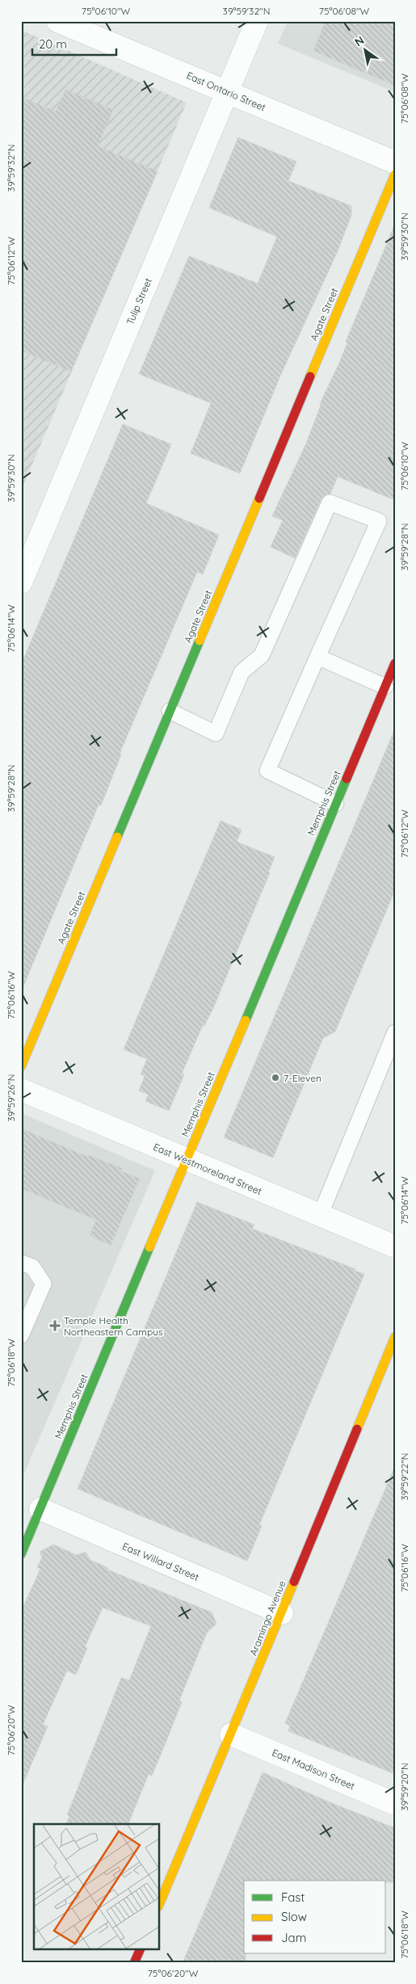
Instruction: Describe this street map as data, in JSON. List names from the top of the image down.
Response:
{
  "streets": {
    "street": [
      "East Ontario Street",
      "Tulip Street",
      "Agate Street",
      "Memphis Street",
      "East Westmoreland Street",
      "East Willard Street",
      "Aramingo Avenue",
      "East Madison Street"
    ]
  },
  "crossings": [
    ["East Ontario Street", "Tulip Street"],
    ["Memphis Street", "East Westmoreland Street"],
    ["Memphis Street", "East Willard Street"],
    ["East Willard Street", "Aramingo Avenue"],
    ["Aramingo Avenue", "East Madison Street"]
  ],
  "places": {
    "other": ["7-Eleven"],
    "health": ["Temple Health Northeastern Campus"]
  },
  "legend": ["Fast", "Slow", "Jam"],
  "scale_bar": "20 m",
  "north": "top left",
  "coordinates": [
    "75°06'10\"W",
    "39°59'32\"N",
    "75°06'08\"W",
    "39°59'30\"N",
    "75°06'12\"W",
    "39°59'28\"N",
    "75°06'14\"W",
    "75°06'16\"W",
    "39°59'26\"N",
    "75°06'18\"W",
    "39°59'22\"N",
    "75°06'20\"W",
    "39°59'20\"N"
  ]
}
